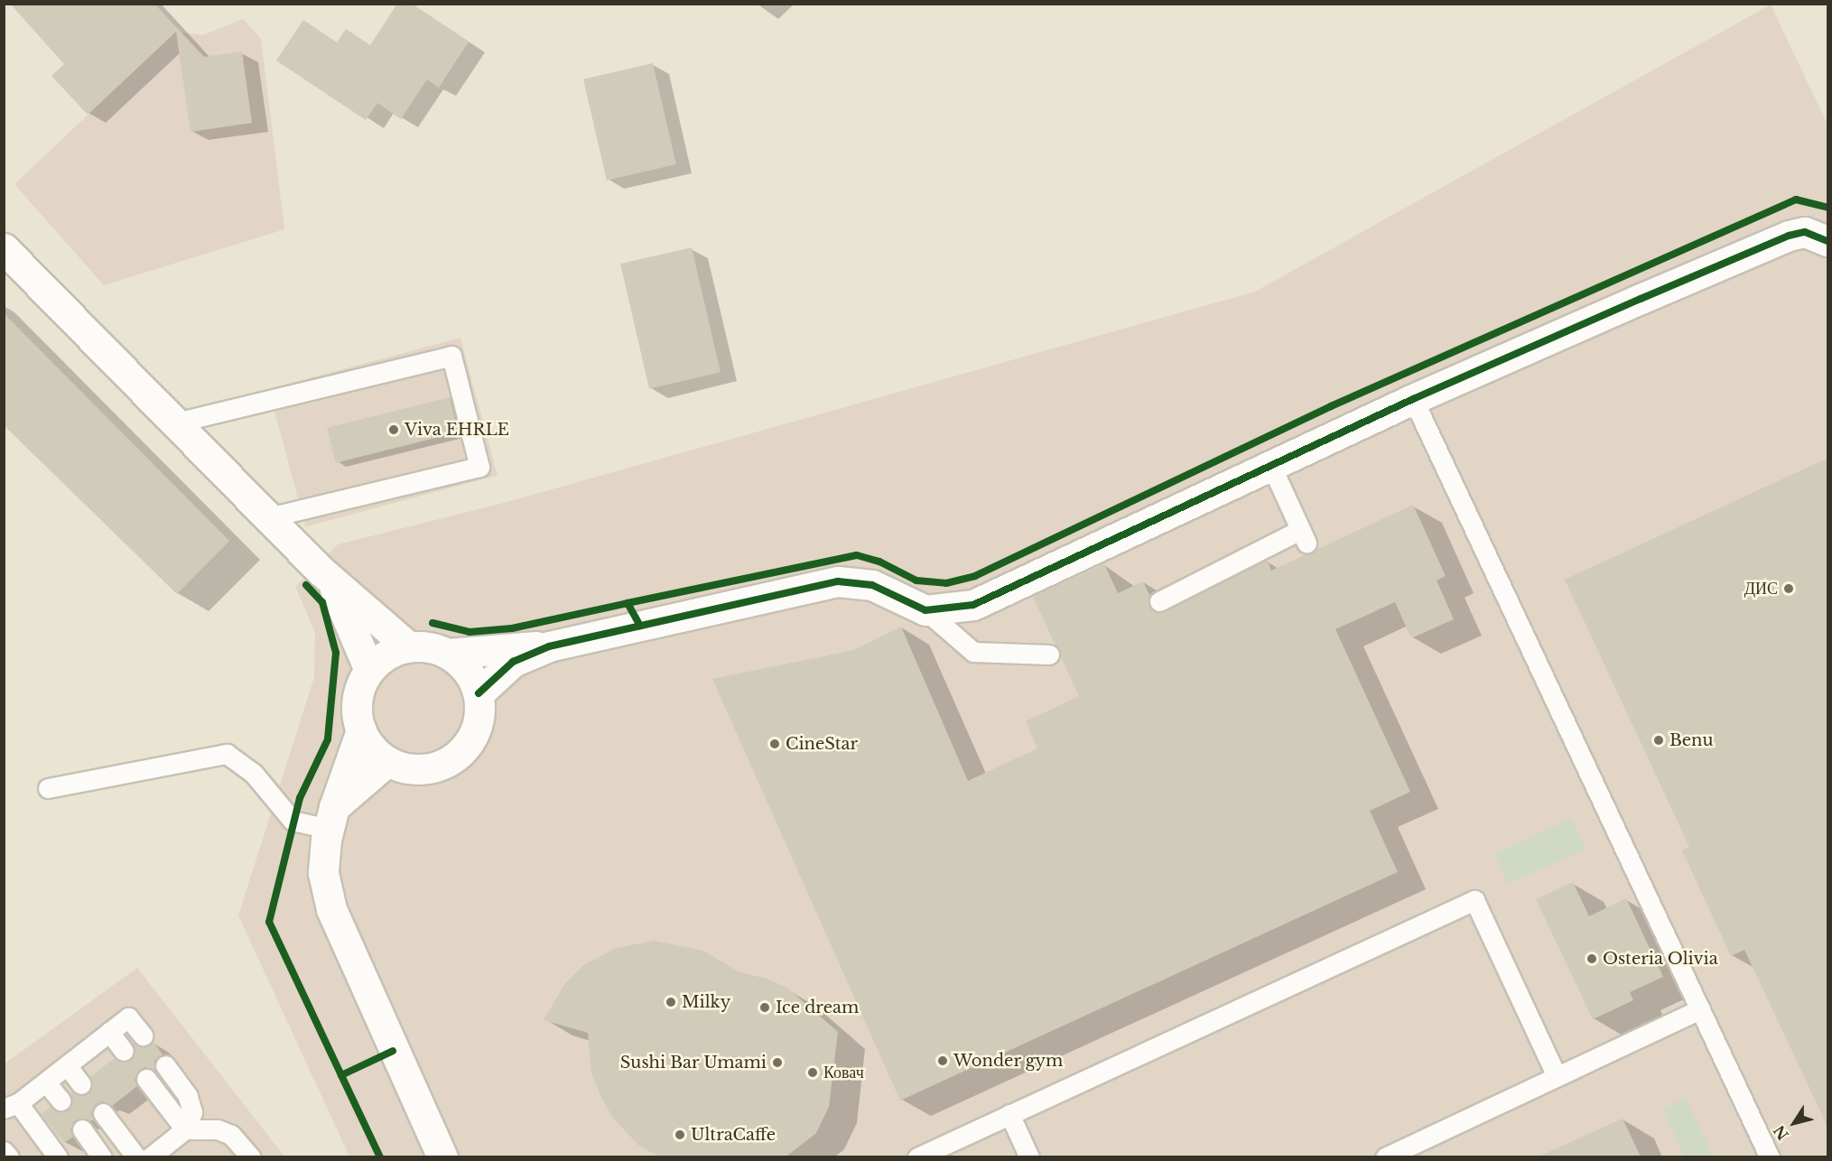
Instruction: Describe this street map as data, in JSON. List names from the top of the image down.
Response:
{
  "places": [
    "Viva EHRLE",
    "ДИС",
    "Benu",
    "CineStar",
    "Osteria Olivia",
    "Milky",
    "Ice dream",
    "Wonder gym",
    "Sushi Bar Umami",
    "Ковач",
    "UltraCaffe"
  ],
  "north": "bottom left"
}
